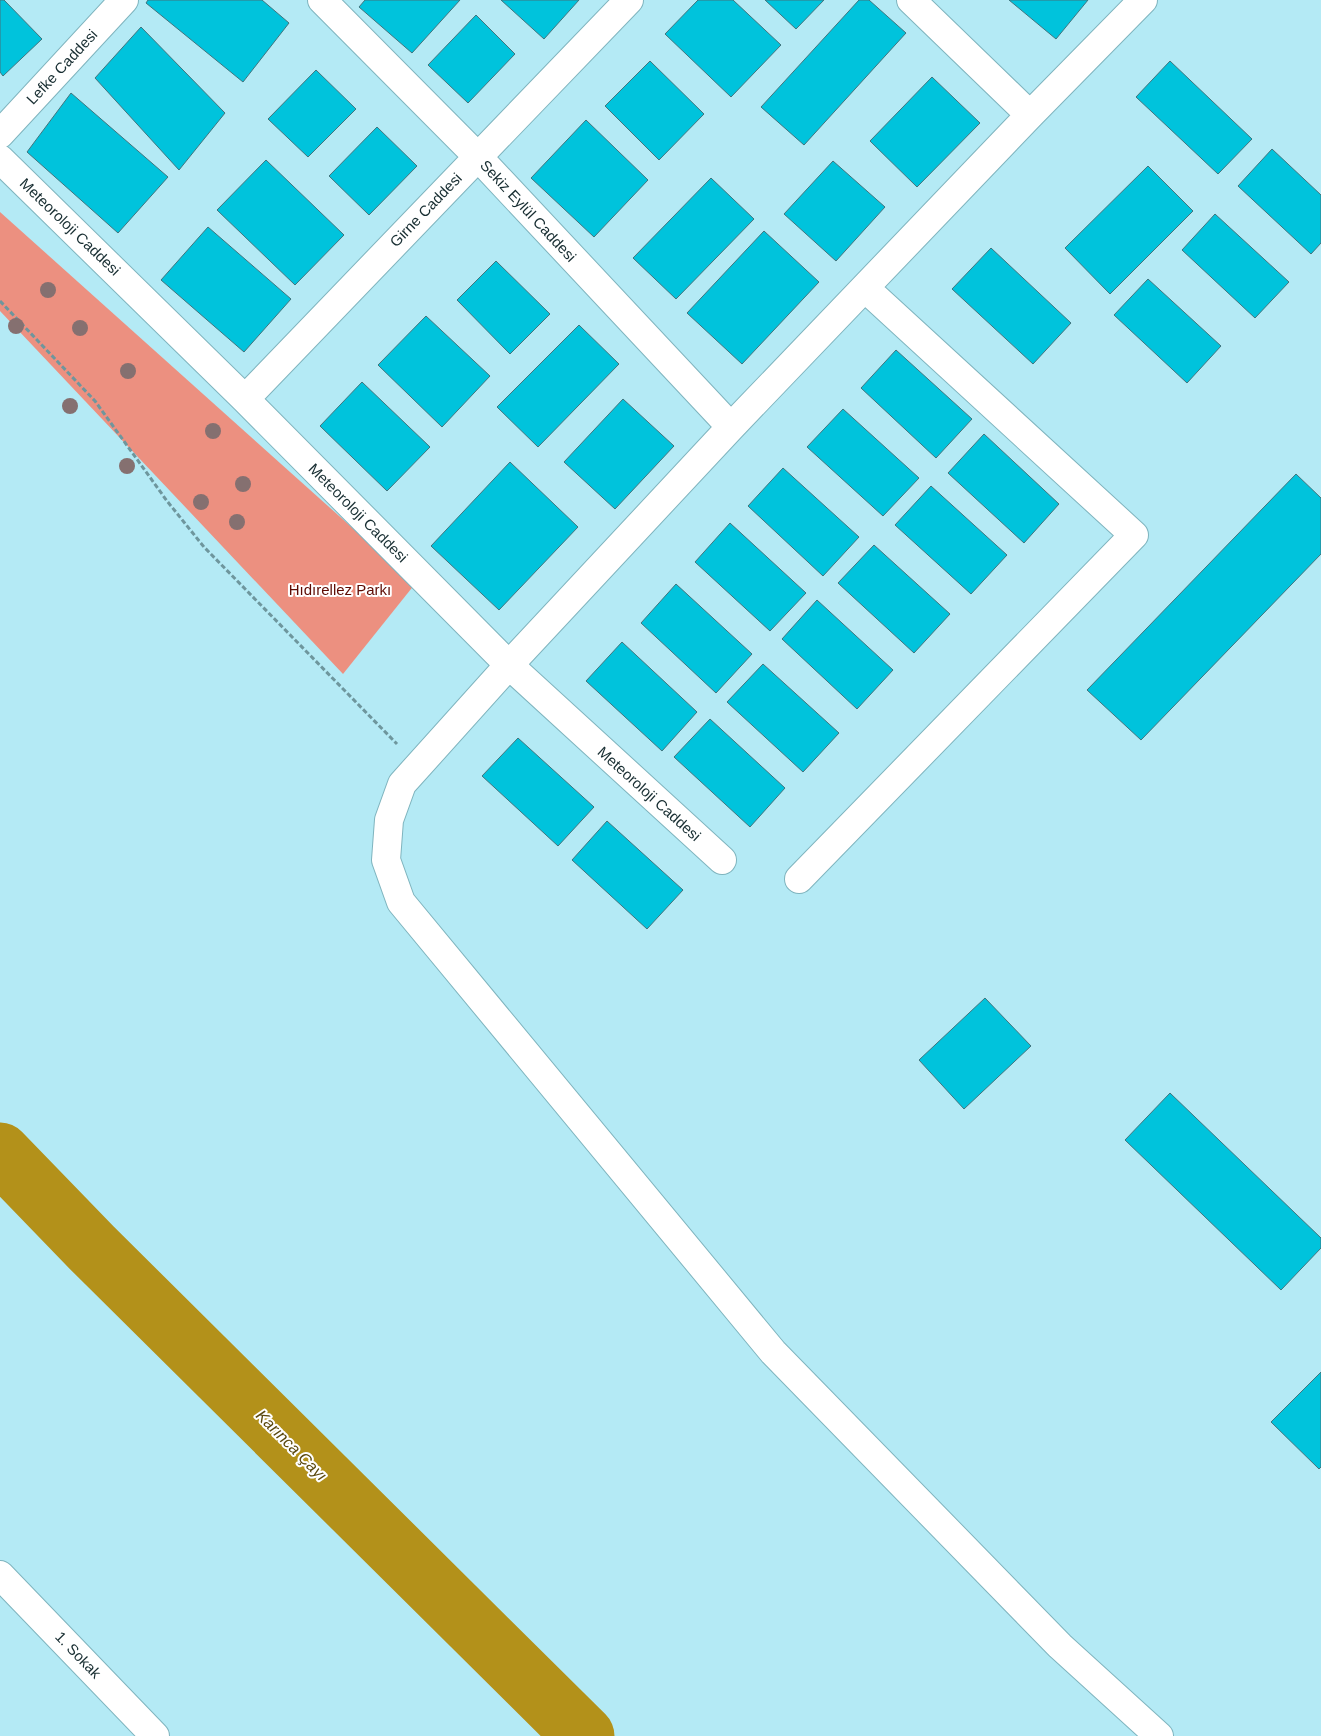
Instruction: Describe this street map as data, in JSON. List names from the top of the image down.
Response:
{
  "streets": {
    "street": [
      "Lefke Caddesi",
      "Girne Caddesi",
      "Sekiz Eylül Caddesi",
      "Meteoroloji Caddesi",
      "1. Sokak"
    ]
  },
  "crossings": [
    ["Girne Caddesi", "Sekiz Eylül Caddesi"],
    ["Girne Caddesi", "Meteoroloji Caddesi"]
  ],
  "water": ["Karınca Çayı"],
  "parks": ["Hıdırellez Parkı"]
}
